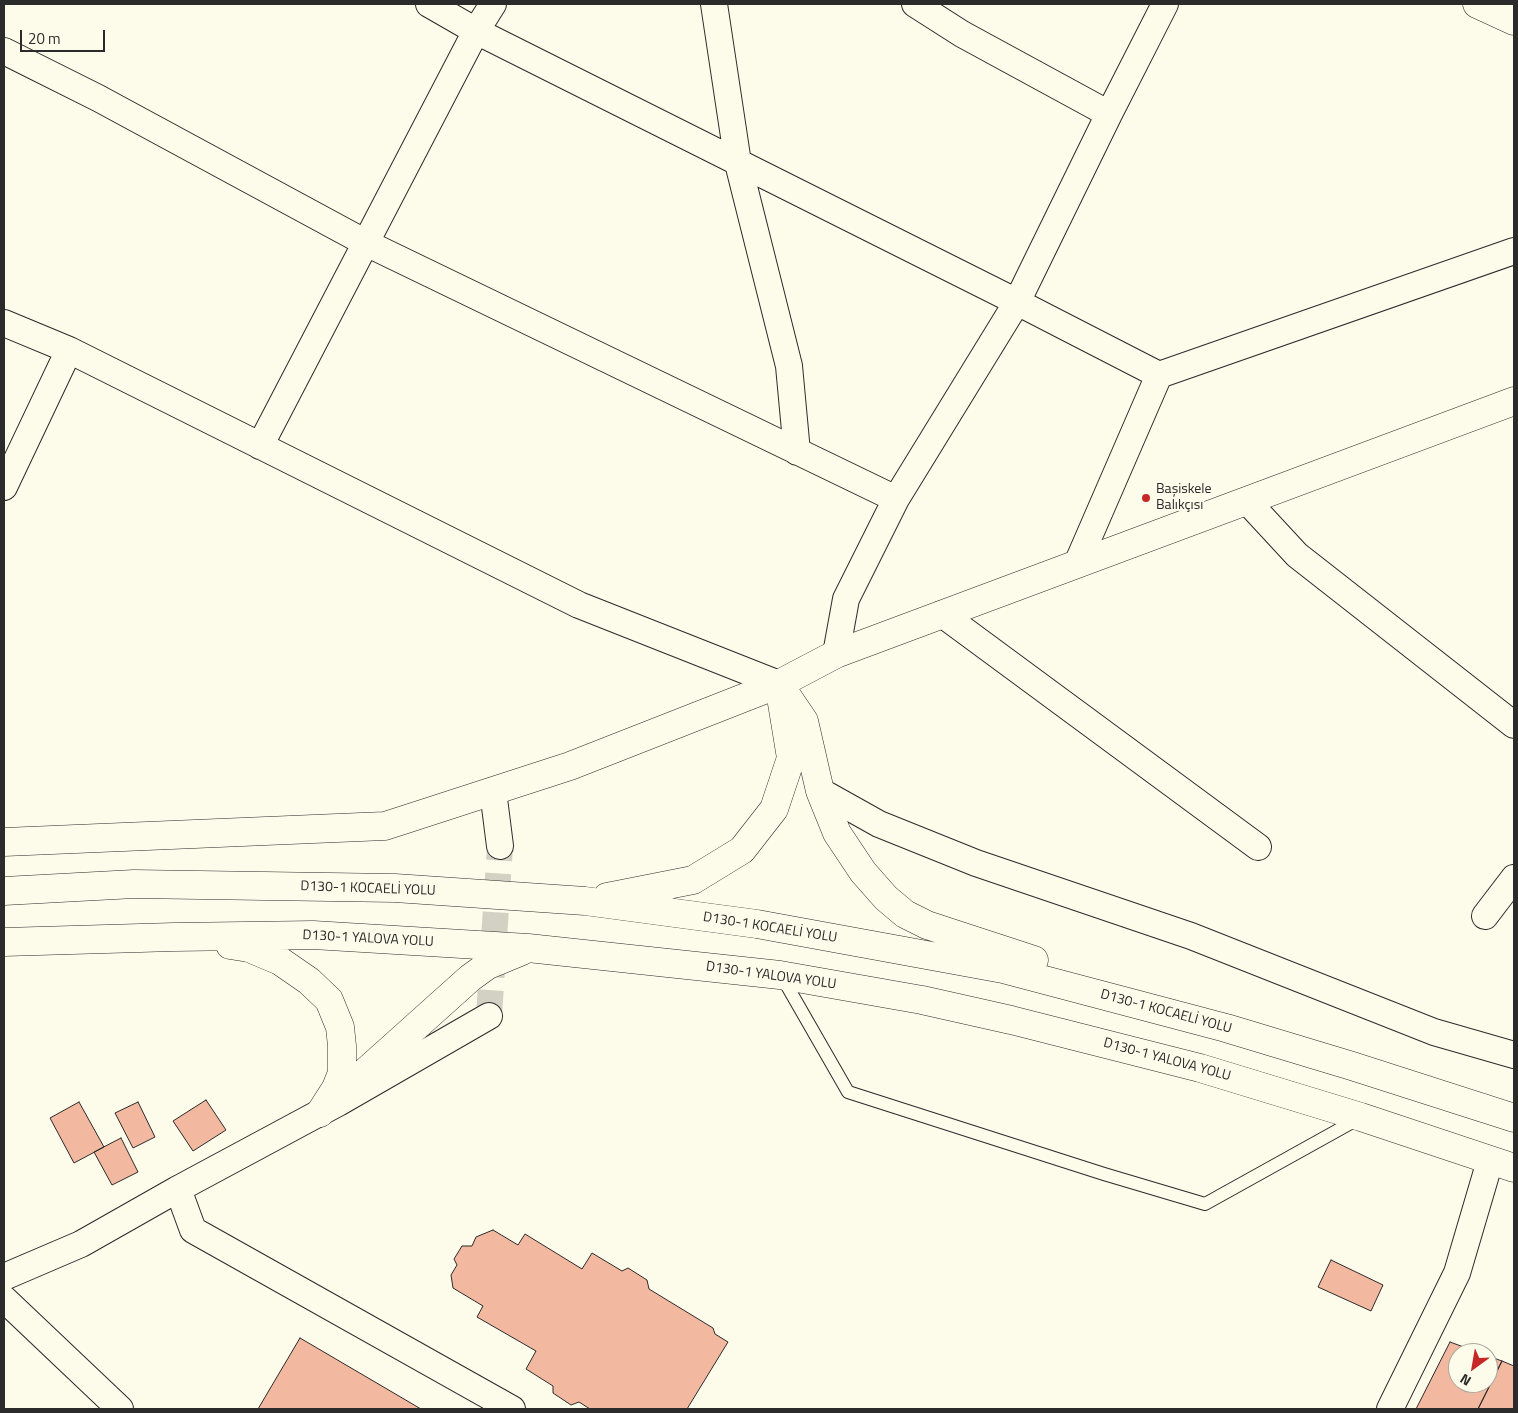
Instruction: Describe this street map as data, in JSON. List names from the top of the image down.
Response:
{
  "streets": {
    "main road": ["D130-1 KOCAELİ YOLU", "D130-1 YALOVA YOLU"]
  },
  "places": ["Başiskele Balıkçısı"],
  "scale_bar": "20 m",
  "north": "bottom left"
}
